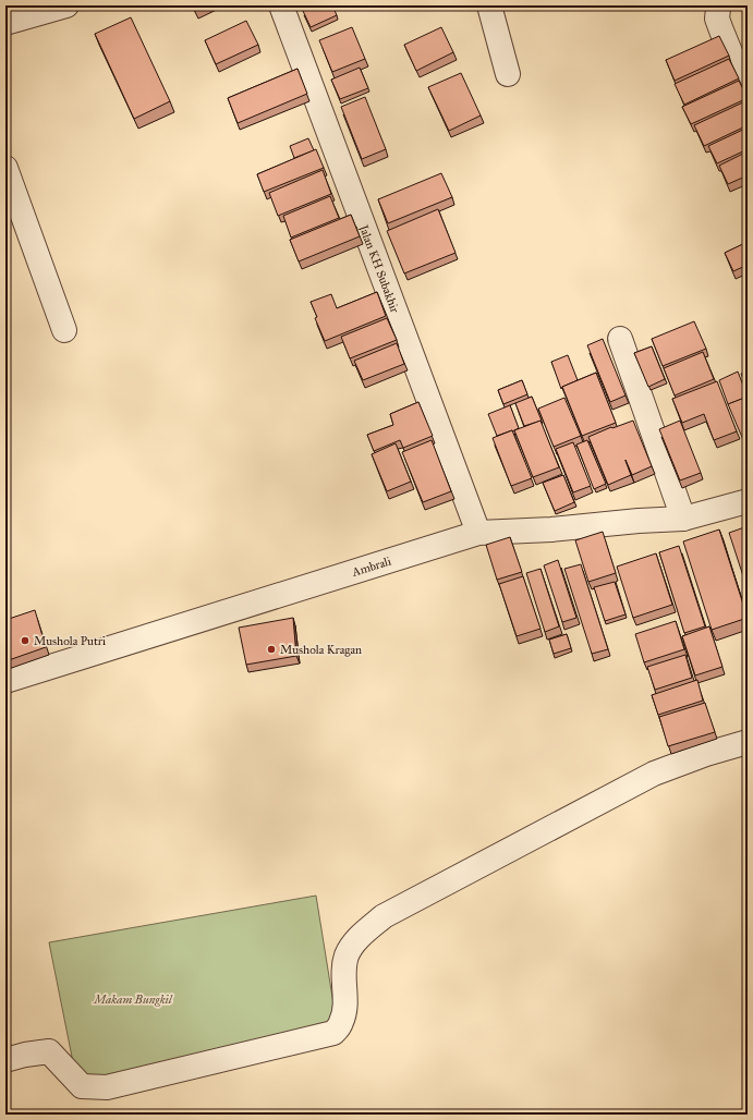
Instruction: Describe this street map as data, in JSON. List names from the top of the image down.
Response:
{
  "streets": {
    "street": ["Jalan KH Subakhir", "Ambrali"]
  },
  "crossings": [
    ["Jalan KH Subakhir", "Ambrali"]
  ],
  "parks": ["Makam Bungkil"],
  "places": ["Mushola Putri", "Mushola Kragan"]
}
